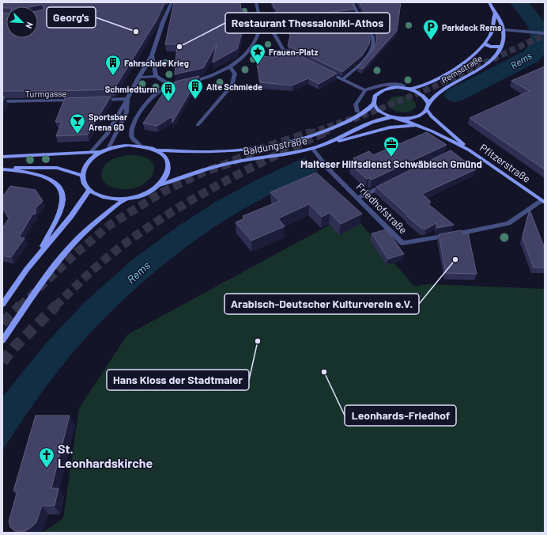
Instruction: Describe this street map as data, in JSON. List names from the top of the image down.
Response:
{
  "streets": {
    "main road": ["Remsstraße", "Baldungstraße", "Pfitzerstraße"],
    "street": ["Turmgasse", "Friedhofstraße"]
  },
  "crossings": [
    ["Remsstraße", "Baldungstraße"],
    ["Remsstraße", "Pfitzerstraße"],
    ["Baldungstraße", "Pfitzerstraße"],
    ["Baldungstraße", "Friedhofstraße"],
    ["Pfitzerstraße", "Friedhofstraße"]
  ],
  "water": ["Rems"],
  "places": {
    "other": [
      "Georg's",
      "Restaurant Thessaloniki-Athos",
      "Arabisch-Deutscher Kulturverein e.V.",
      "Hans Kloss der Stadtmaler",
      "Leonhards-Friedhof"
    ],
    "parking": ["Parkdeck Rems"],
    "place": ["Frauen-Platz"],
    "building": ["Fahrschule Krieg", "Alte Schmiede", "Schmiedturm"],
    "bar": ["Sportsbar Arena GD"],
    "office": ["Malteser Hilfsdienst Schwäbisch Gmünd"],
    "church": ["St. Leonhardskirche"]
  },
  "north": "bottom right"
}
